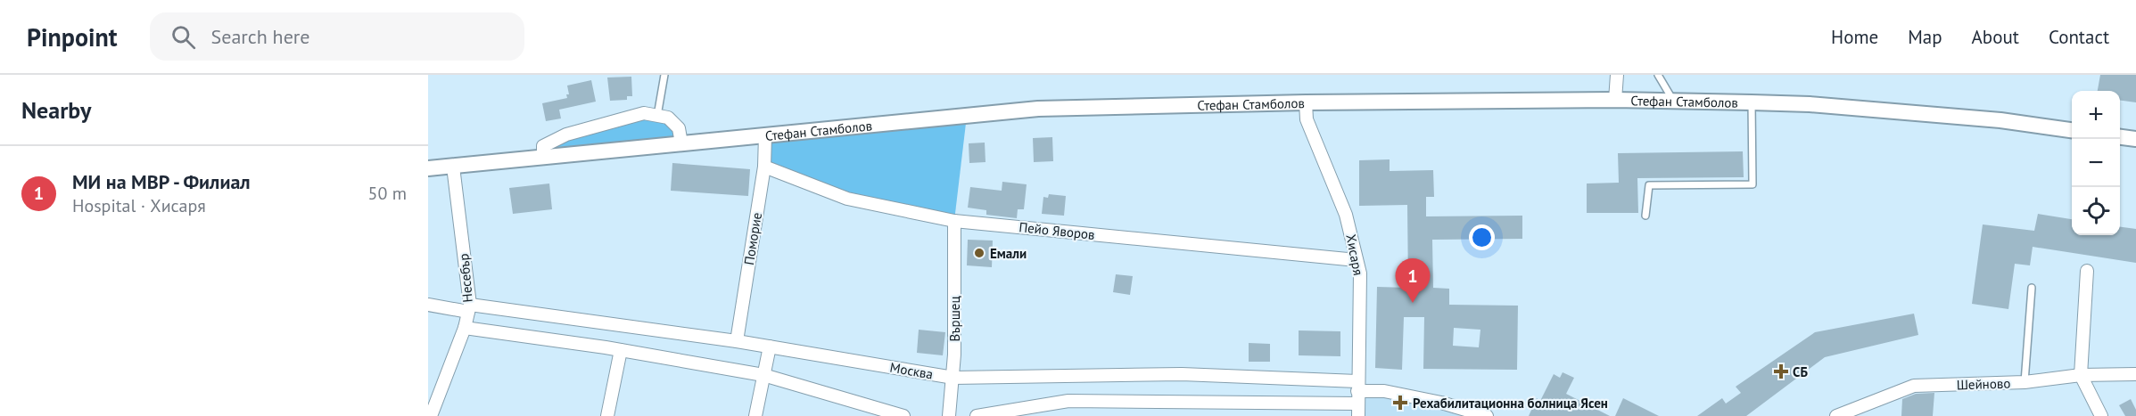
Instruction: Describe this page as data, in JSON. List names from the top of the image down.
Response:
{
  "streets": {
    "street": [
      "Стефан Стамболов",
      "Пейо Яворов",
      "Поморие",
      "Хисаря",
      "Несебър",
      "Вършец",
      "Москва",
      "Шейново"
    ]
  },
  "crossings": [
    ["Стефан Стамболов", "Поморие"],
    ["Стефан Стамболов", "Хисаря"],
    ["Стефан Стамболов", "Несебър"],
    ["Пейо Яворов", "Поморие"],
    ["Пейо Яворов", "Хисаря"],
    ["Пейо Яворов", "Вършец"],
    ["Поморие", "Москва"],
    ["Хисаря", "Москва"],
    ["Несебър", "Москва"],
    ["Вършец", "Москва"]
  ],
  "places": {
    "other": ["Емали"],
    "health": ["СБ", "Рехабилитационна болница Ясен"]
  },
  "page": {
    "header": "Pinpoint",
    "search": "Search here",
    "nav": [
      "Home",
      "Map",
      "About",
      "Contact"
    ],
    "heading": "Nearby",
    "map_buttons": ["+", "−"],
    "list": [
      {
        "mark": "1",
        "name": "МИ на МВР - Филиал",
        "note": "Hospital · Хисаря",
        "value": "50 m"
      }
    ],
    "pins": "1"
  }
}
